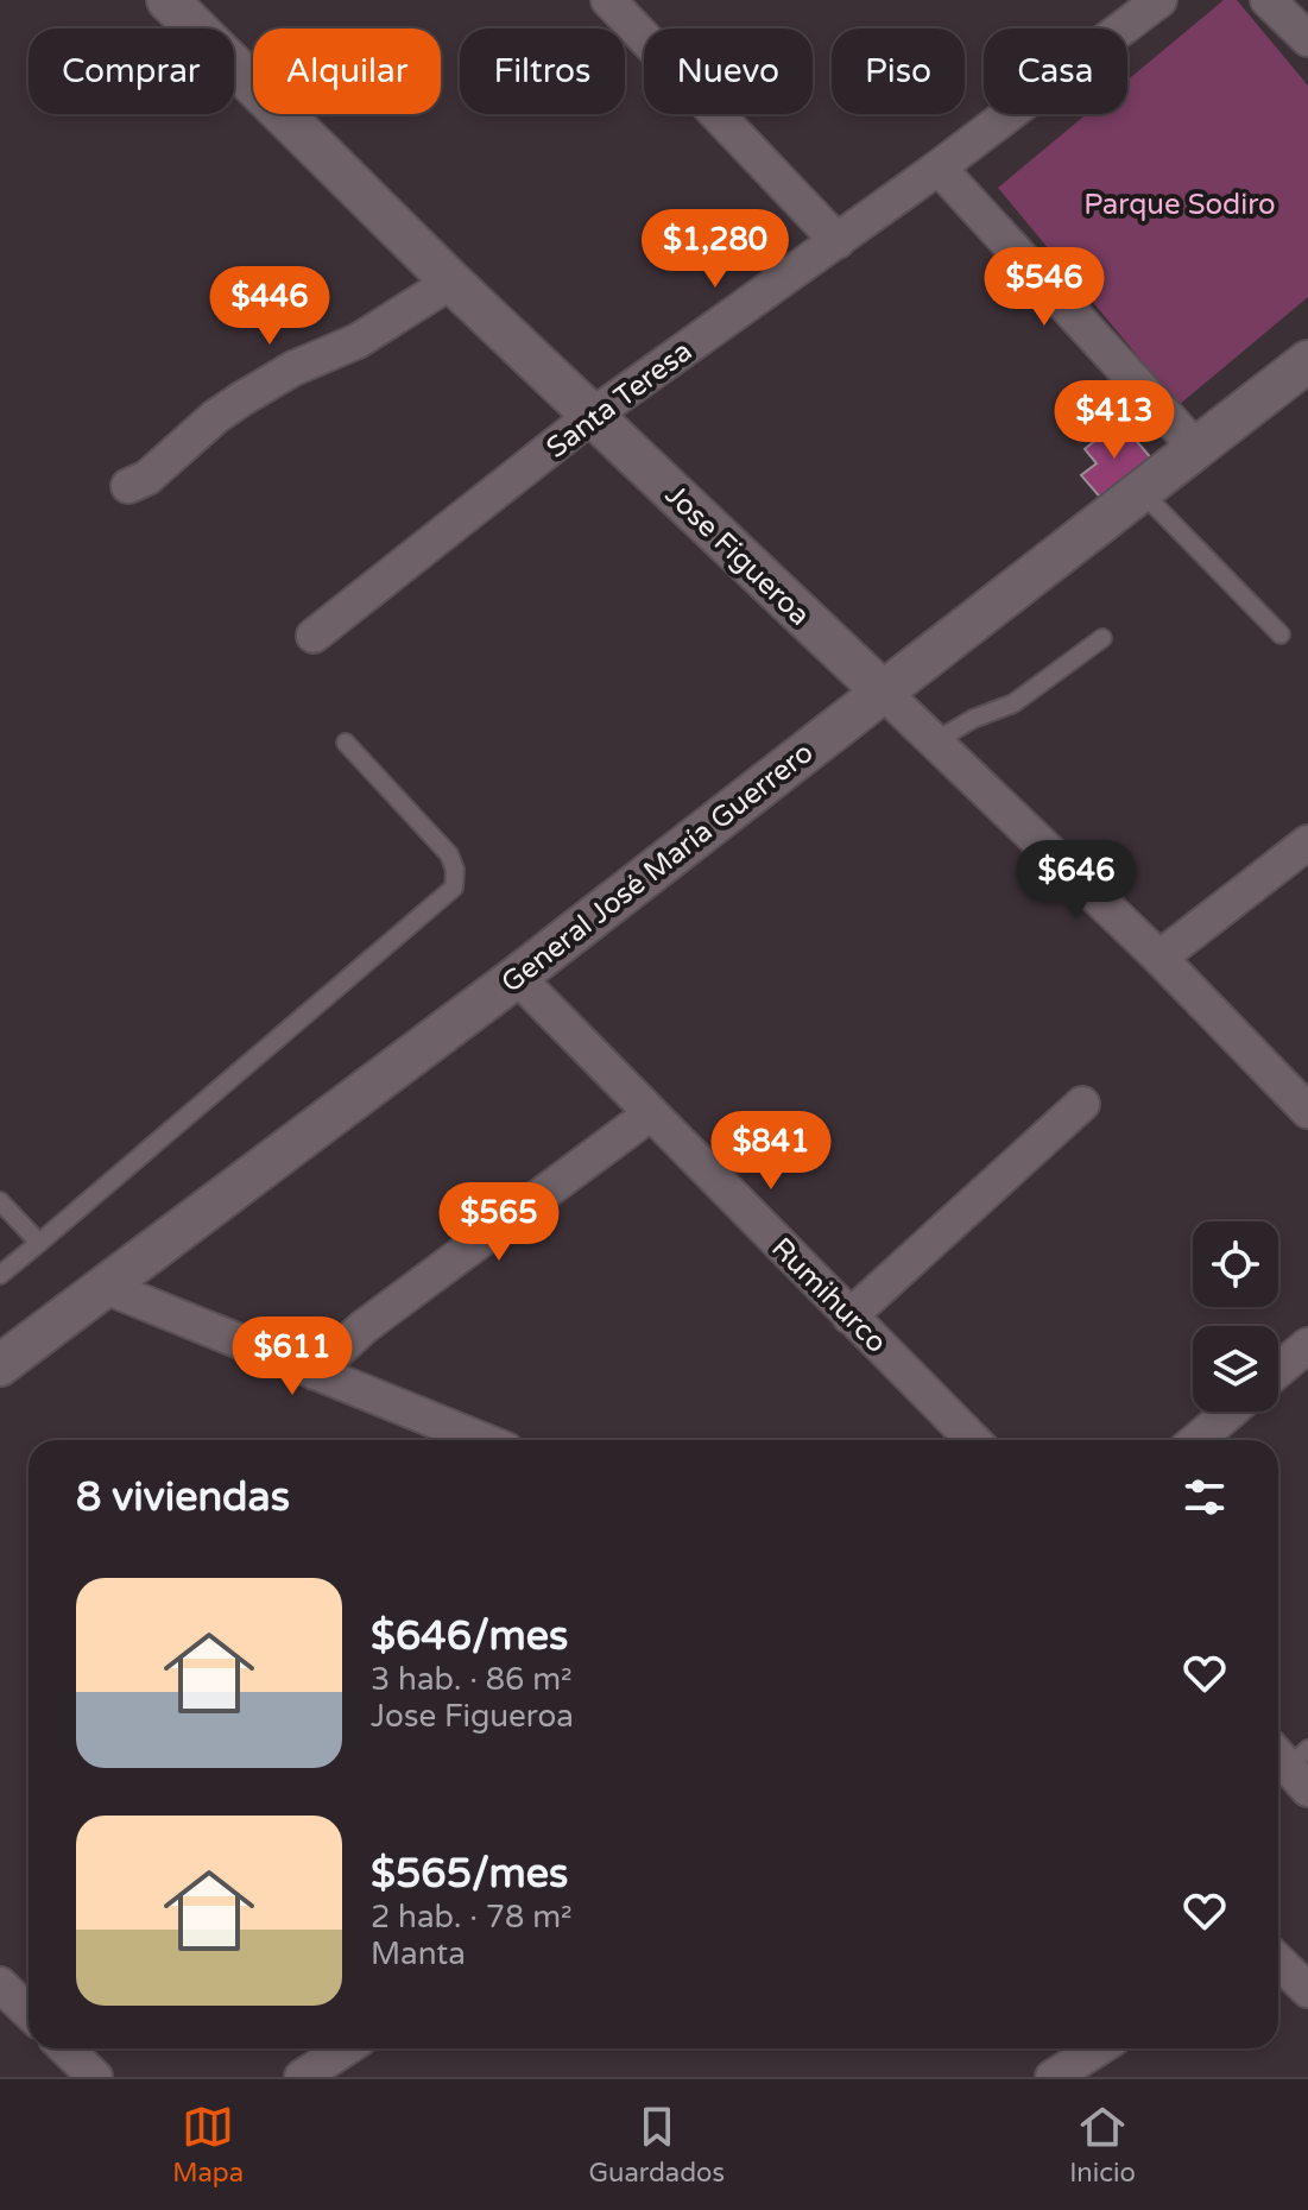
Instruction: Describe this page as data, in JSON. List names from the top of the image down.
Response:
{
  "streets": {
    "street": [
      "Santa Teresa",
      "Jose Figueroa",
      "General José María Guerrero",
      "Rumihurco"
    ]
  },
  "crossings": [
    ["Santa Teresa", "Jose Figueroa"],
    ["Jose Figueroa", "General José María Guerrero"],
    ["General José María Guerrero", "Rumihurco"]
  ],
  "parks": ["Parque Sodiro"],
  "page": {
    "chip": [
      "Comprar",
      "Alquilar",
      "Filtros",
      "Nuevo",
      "Piso",
      "Casa"
    ],
    "price": [
      "$1,280",
      "$546",
      "$446",
      "$413",
      "$646",
      "$841",
      "$565",
      "$611"
    ],
    "heading": "8 viviendas",
    "list": [
      {
        "name": "$646/mes",
        "note": "3 hab. · 86 m² · Jose Figueroa"
      },
      {
        "name": "$565/mes",
        "note": "2 hab. · 78 m² · Manta"
      }
    ],
    "tabs": ["Mapa", "Guardados", "Inicio"]
  }
}
